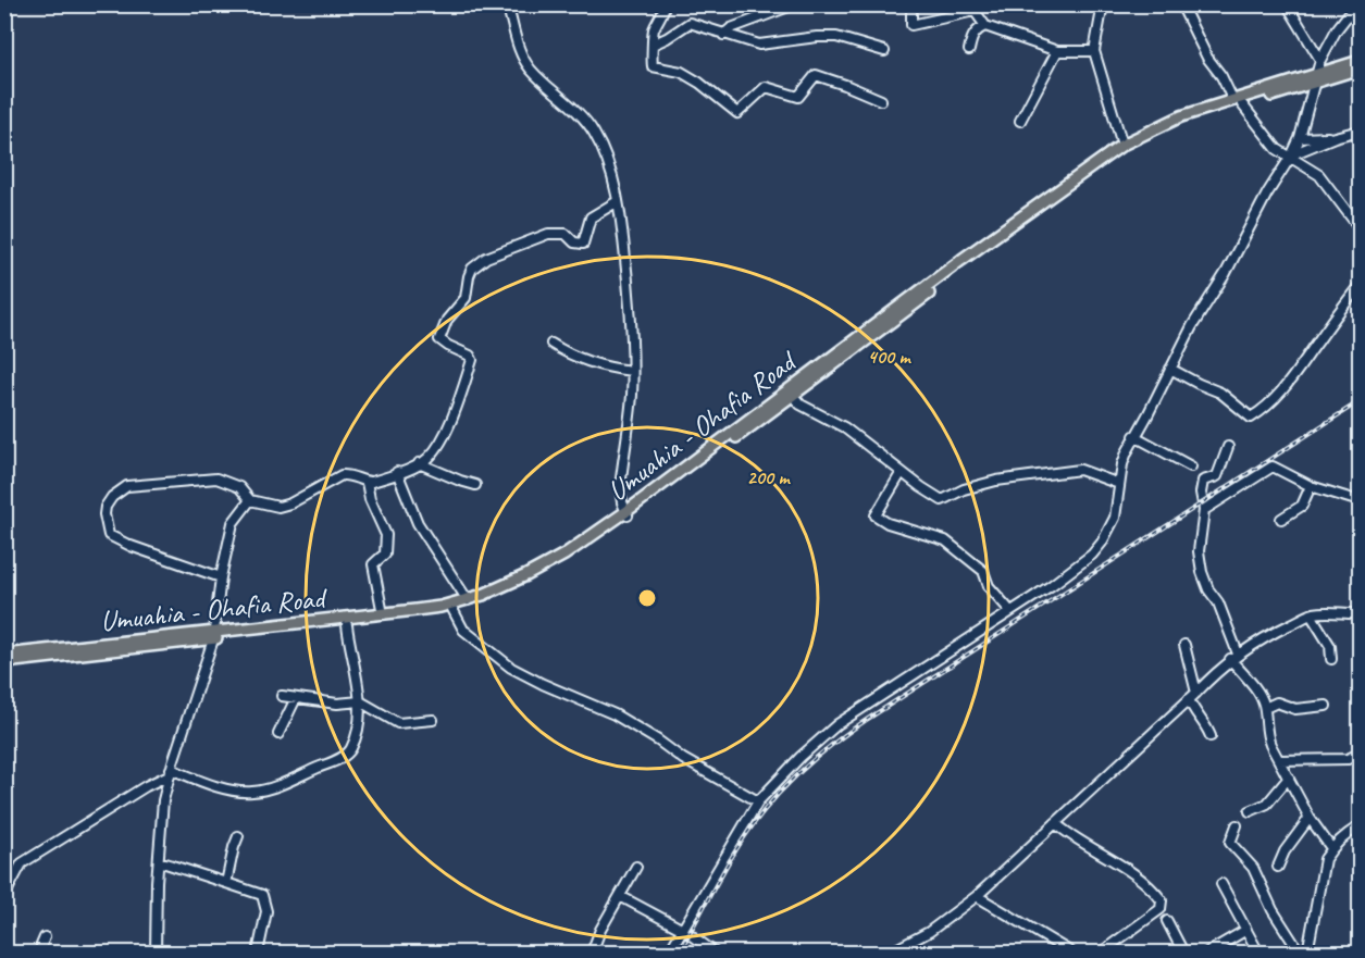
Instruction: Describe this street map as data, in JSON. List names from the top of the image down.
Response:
{
  "streets": {
    "main road": ["Umuahia - Ohafia Road"]
  },
  "rings": ["400 m", "200 m"]
}
